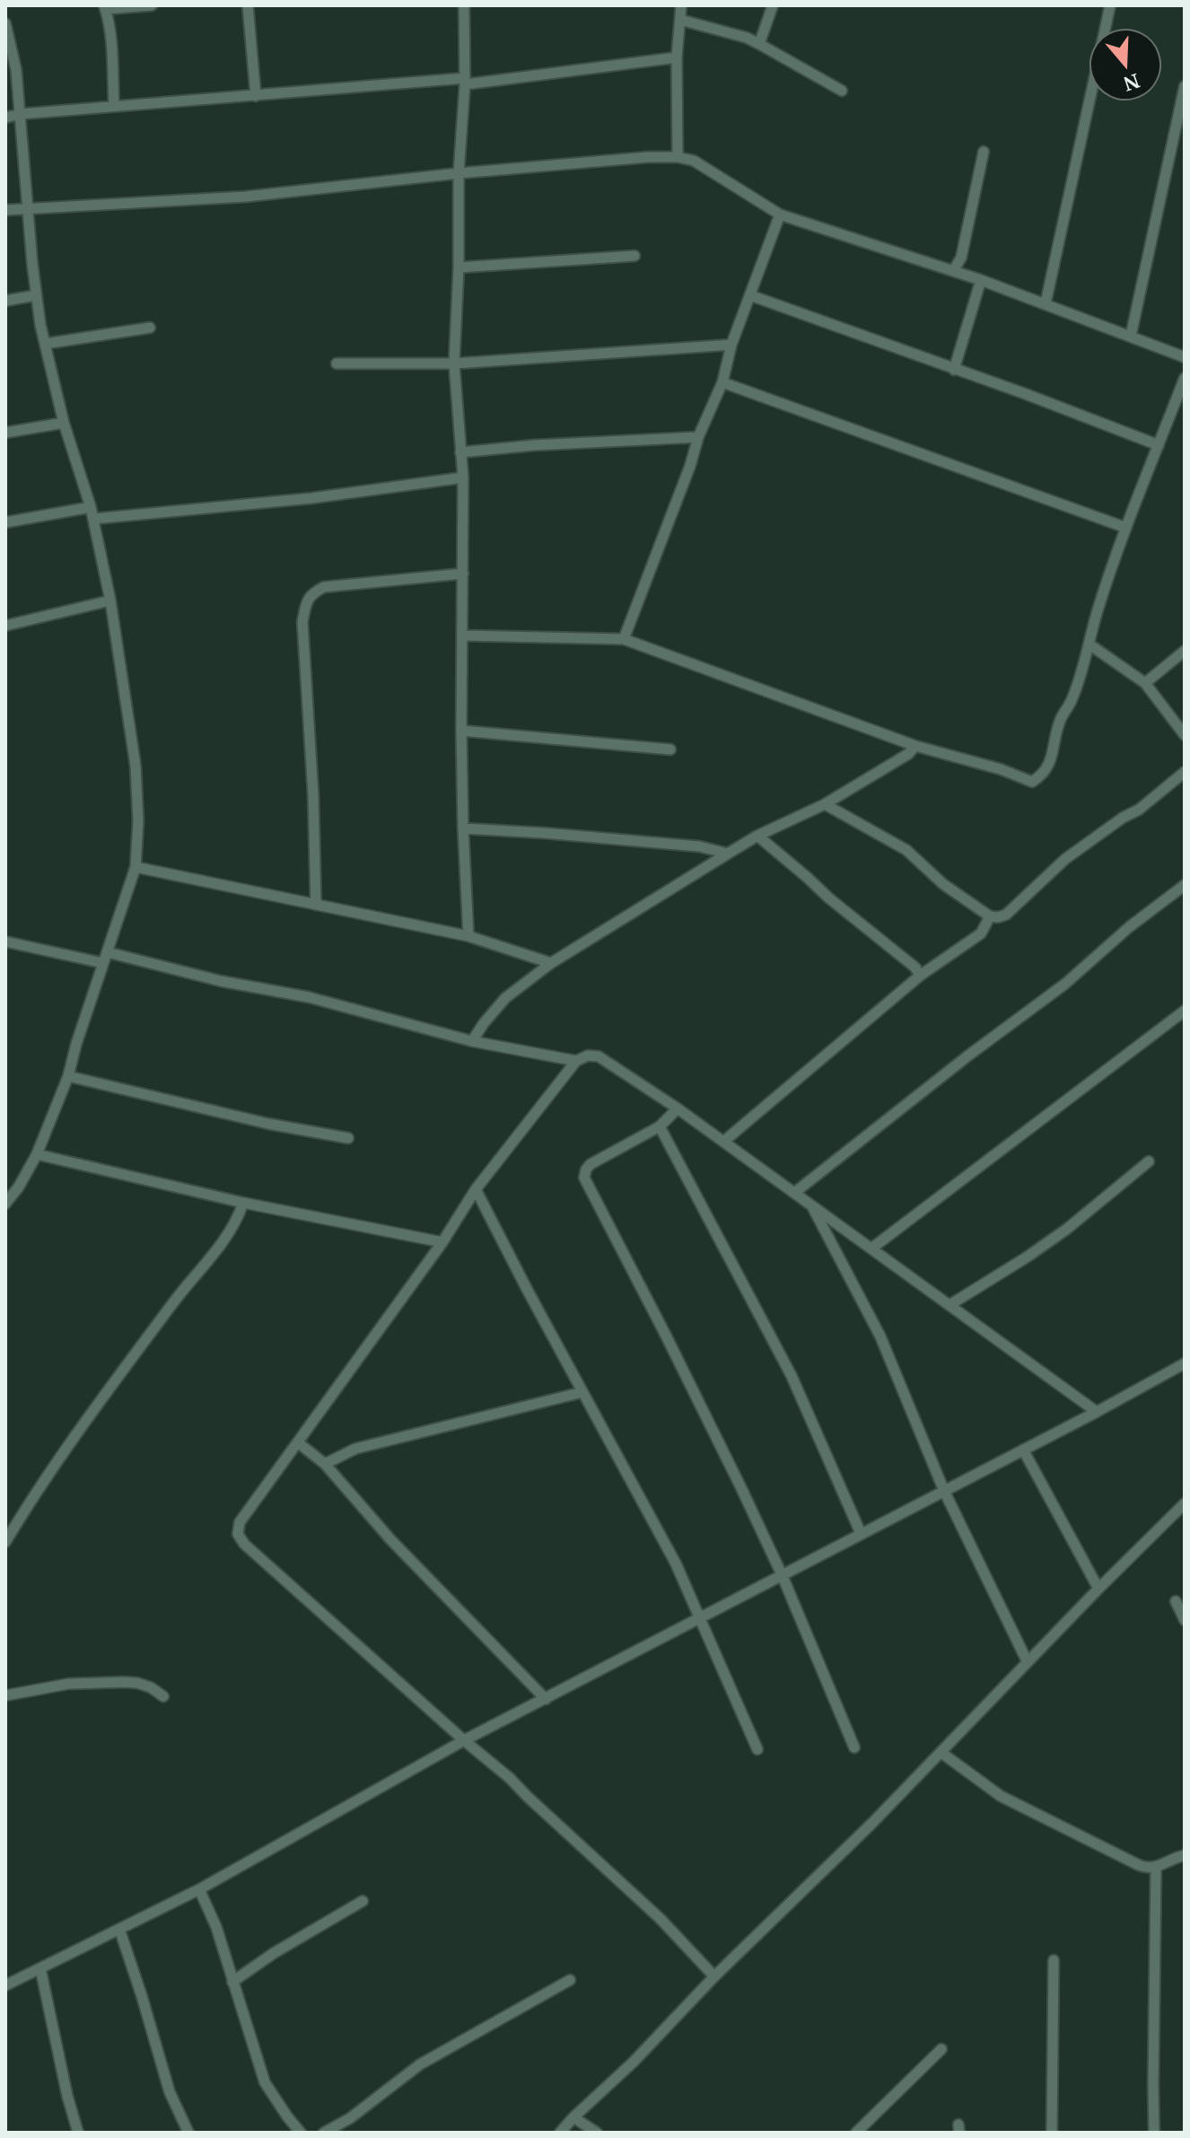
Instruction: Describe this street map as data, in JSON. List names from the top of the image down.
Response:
{
  "north": "bottom"
}
